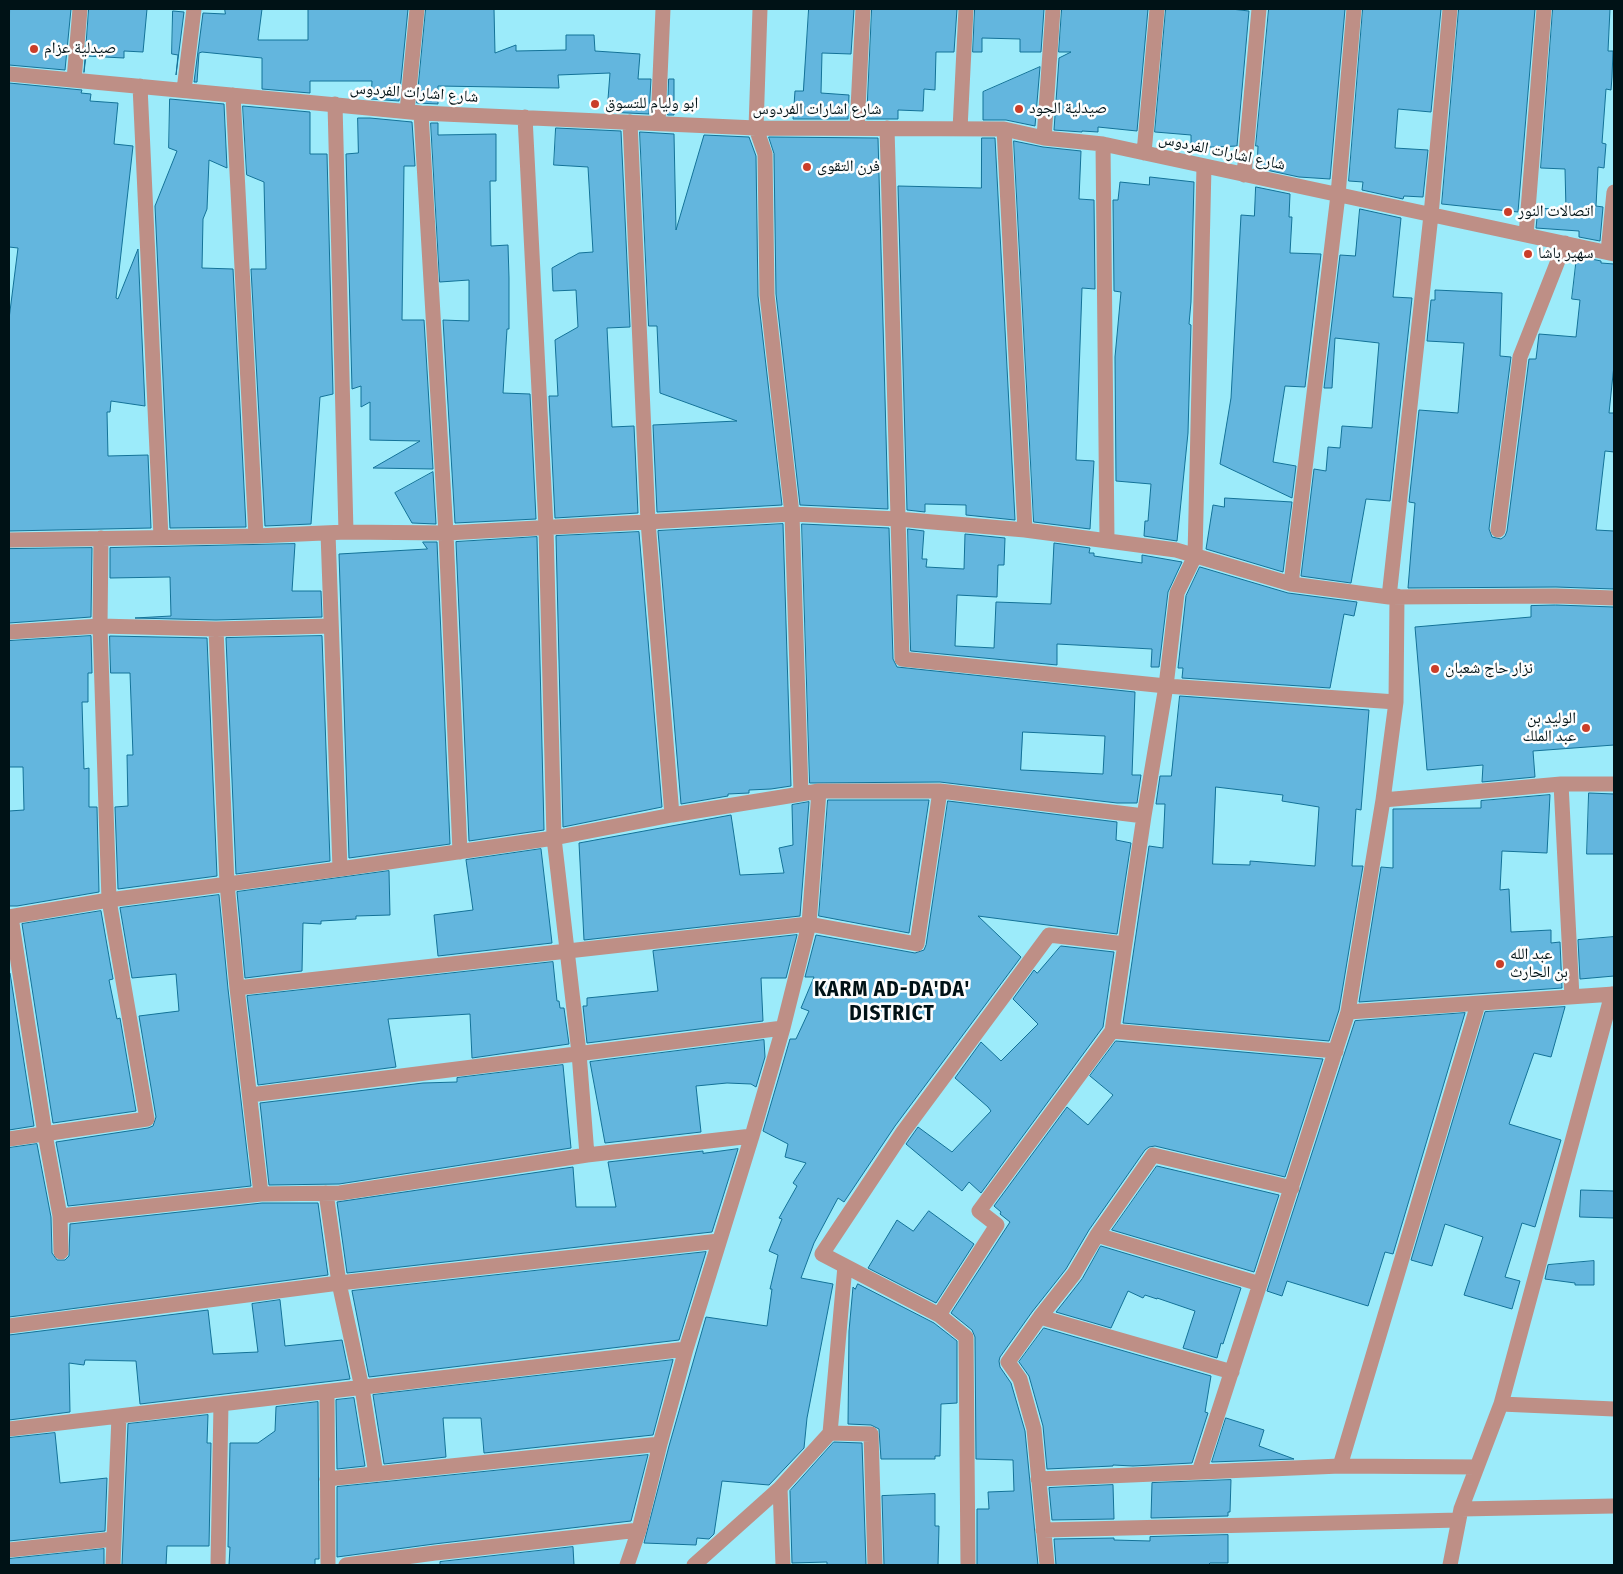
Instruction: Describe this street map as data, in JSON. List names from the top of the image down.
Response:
{
  "streets": {
    "street": ["شارع اشارات الفردوس"]
  },
  "districts": ["KARM AD-DA'DA' DISTRICT"],
  "places": [
    "صيدلية عزام",
    "ابو وليام للتسوق",
    "صيدلية الجود",
    "فرن التقوى",
    "اتصالات النور",
    "سهير باشا",
    "نزار حاج شعبان",
    "الوليد بن عبد الملك",
    "عبد الله بن الحارث"
  ]
}
